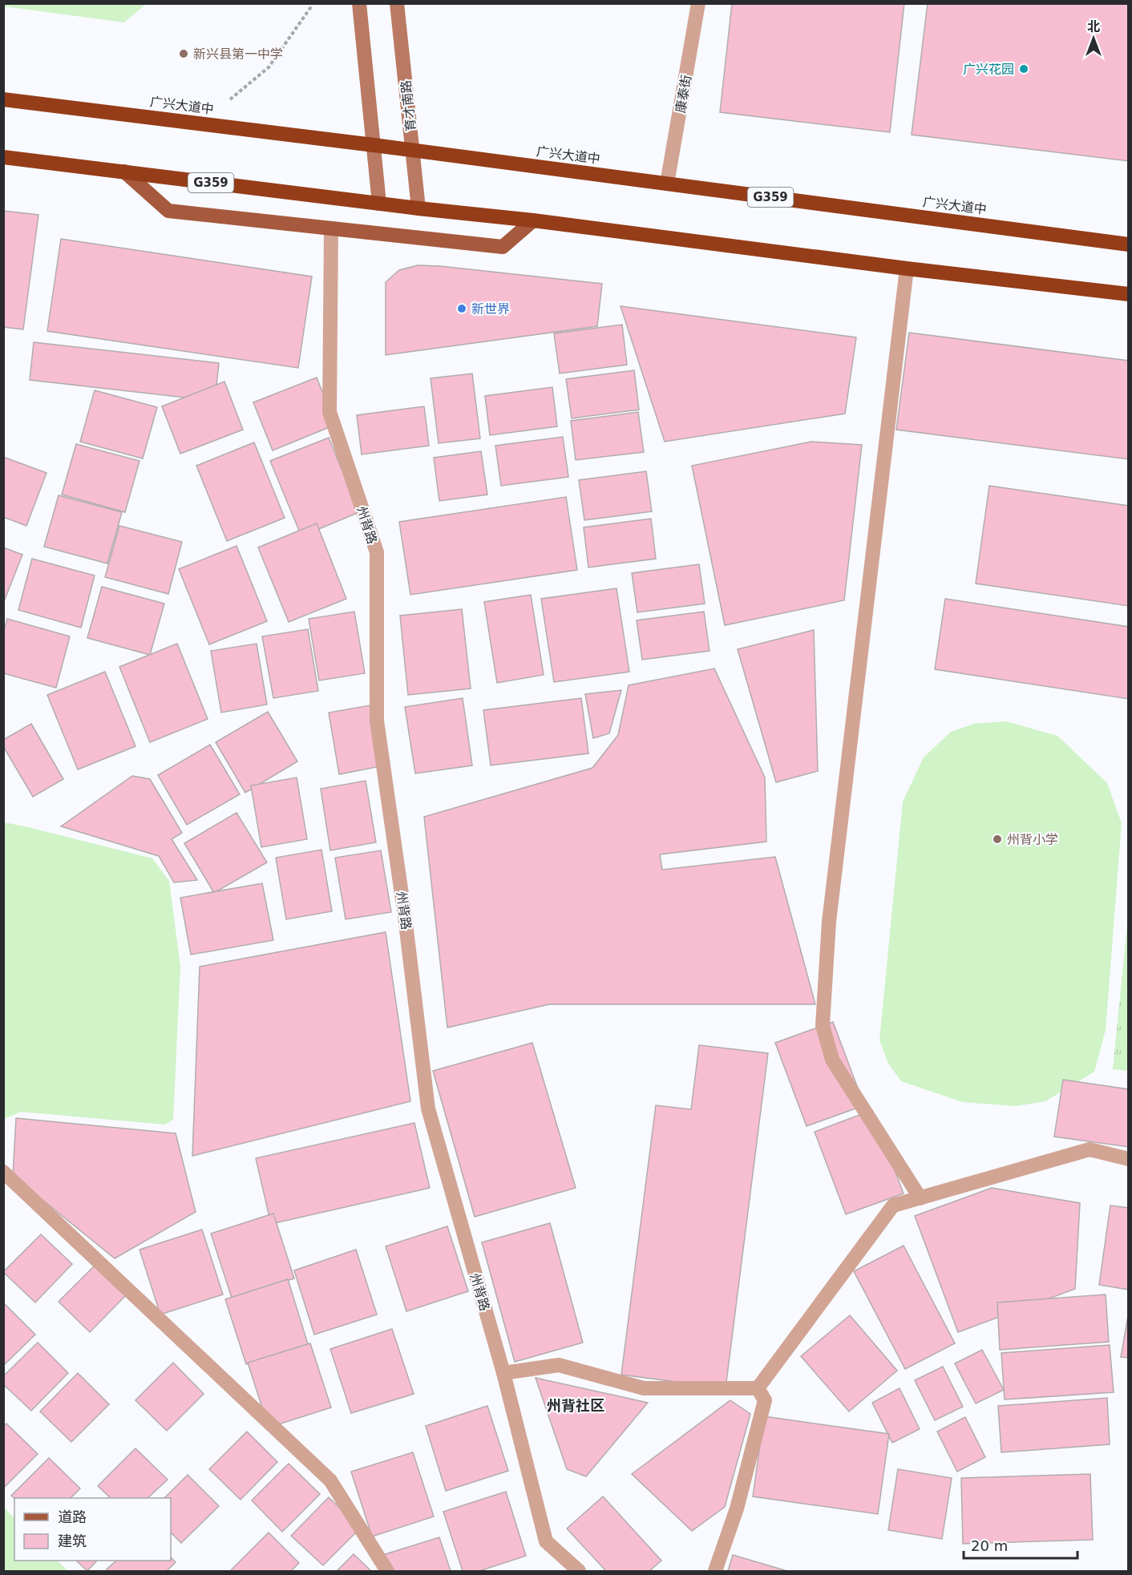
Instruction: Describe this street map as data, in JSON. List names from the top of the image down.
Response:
{
  "streets": {
    "highway": ["广兴大道中", "G359"],
    "street": ["康泰街", "育才南路", "州背路"]
  },
  "crossings": [
    ["康泰街", "广兴大道中"],
    ["广兴大道中", "育才南路"],
    ["育才南路", "G359"]
  ],
  "districts": ["州背社区"],
  "places": [
    "新兴县第一中学",
    "广兴花园",
    "新世界",
    "州背小学"
  ],
  "legend": ["道路", "建筑"],
  "scale_bar": "20 m",
  "north": "top"
}
